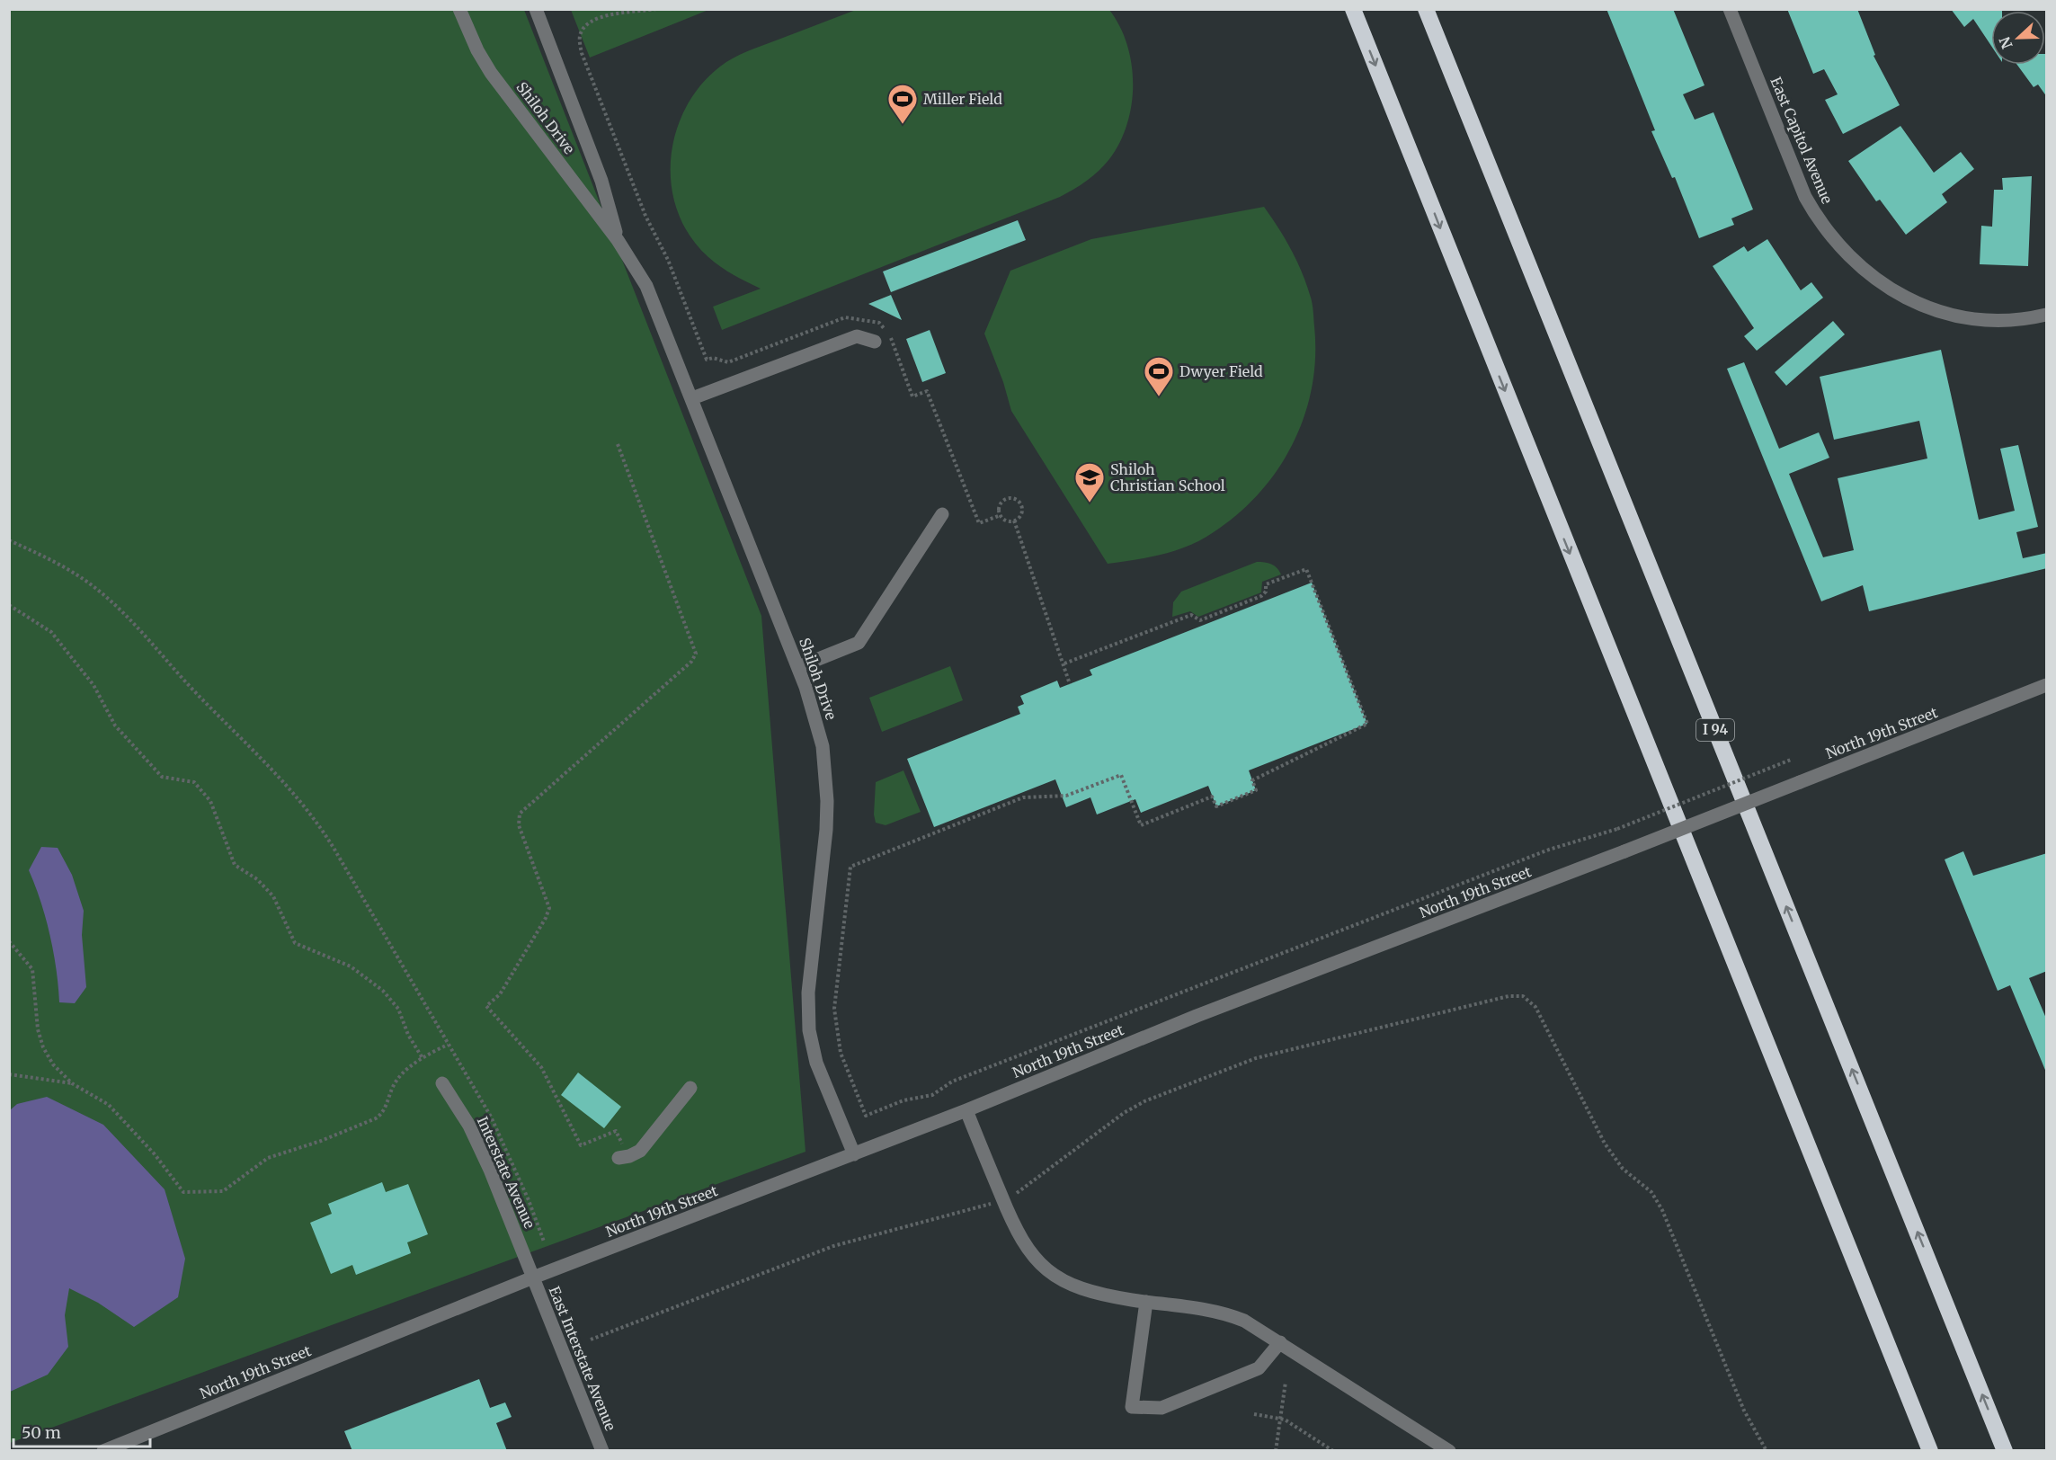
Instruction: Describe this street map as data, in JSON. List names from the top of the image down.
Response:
{
  "streets": {
    "highway": ["I 94"],
    "street": [
      "Shiloh Drive",
      "East Capitol Avenue",
      "North 19th Street",
      "Interstate Avenue",
      "East Interstate Avenue"
    ]
  },
  "crossings": [
    ["Shiloh Drive", "North 19th Street"],
    ["North 19th Street", "Interstate Avenue"],
    ["North 19th Street", "East Interstate Avenue"],
    ["Interstate Avenue", "East Interstate Avenue"]
  ],
  "places": {
    "sports": ["Miller Field", "Dwyer Field"],
    "school or university": ["Shiloh Christian School"]
  },
  "scale_bar": "50 m",
  "north": "left"
}
